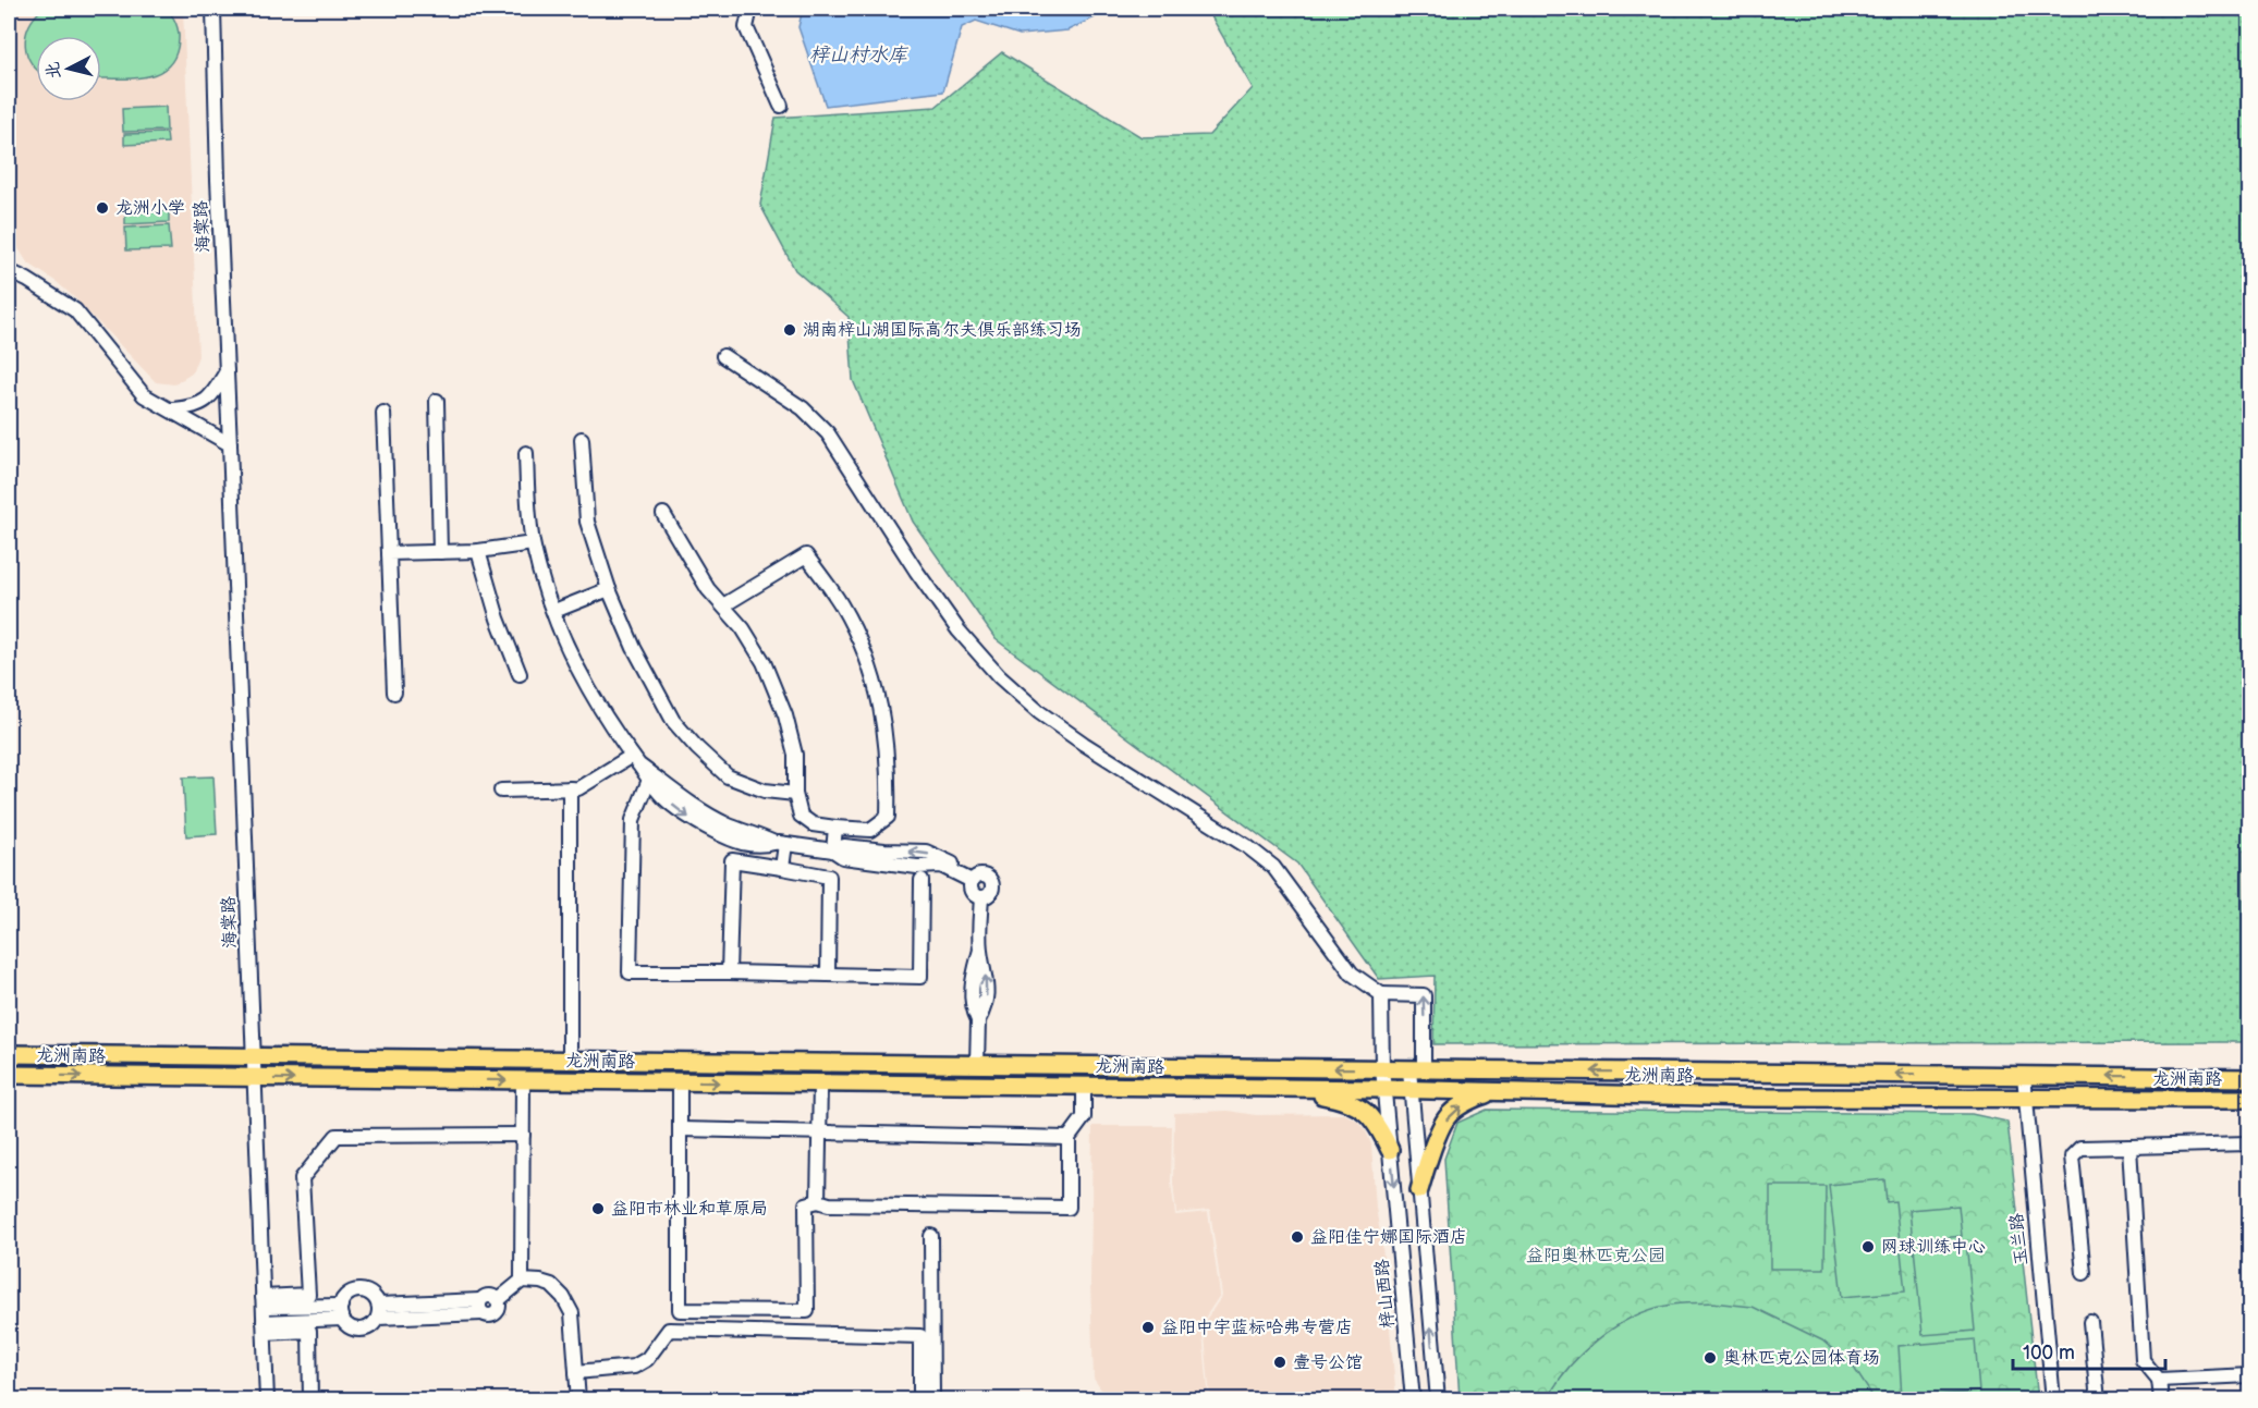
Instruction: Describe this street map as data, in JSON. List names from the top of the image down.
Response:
{
  "streets": {
    "main road": ["龙洲南路"],
    "street": ["海棠路", "玉兰路", "梓山西路"]
  },
  "crossings": [
    ["海棠路", "龙洲南路"],
    ["龙洲南路", "玉兰路"],
    ["龙洲南路", "梓山西路"]
  ],
  "water": ["梓山村水库"],
  "parks": ["益阳奥林匹克公园"],
  "places": [
    "龙洲小学",
    "湖南梓山湖国际高尔夫俱乐部练习场",
    "益阳市林业和草原局",
    "益阳佳宁娜国际酒店",
    "网球训练中心",
    "益阳中宇蓝标哈弗专营店",
    "奥林匹克公园体育场",
    "壹号公馆"
  ],
  "scale_bar": "100 m",
  "north": "left"
}
